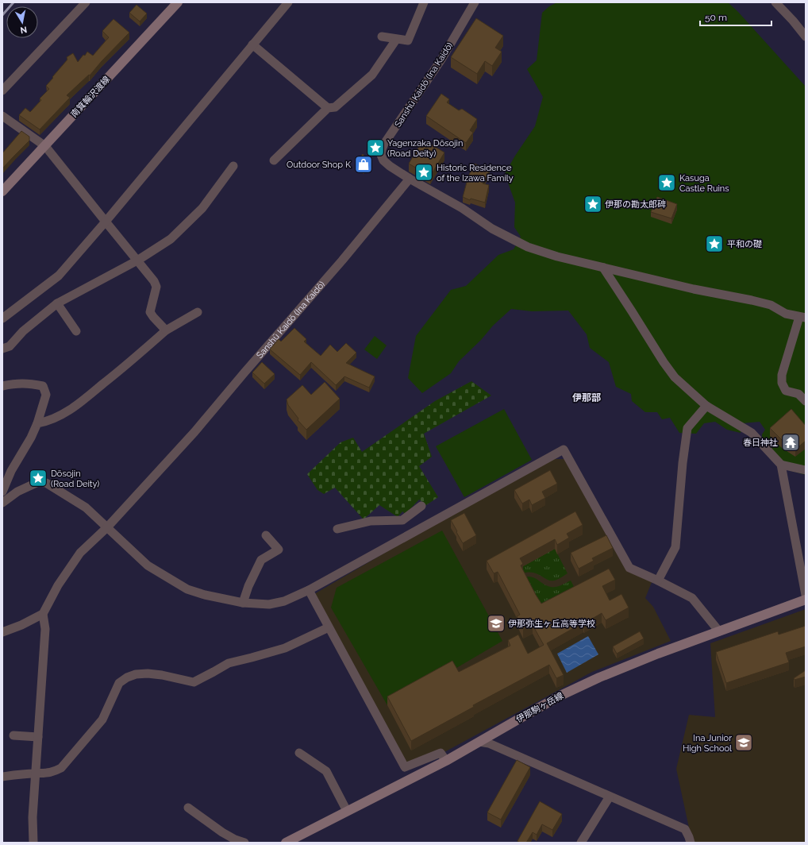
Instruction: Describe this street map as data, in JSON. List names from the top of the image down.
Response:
{
  "streets": {
    "main road": ["南箕輪沢渡線", "伊那駒ヶ岳線"],
    "street": ["Sanshū Kaidō (Ina Kaidō)"]
  },
  "districts": ["伊那部"],
  "places": {
    "place": [
      "Yagenzaka Dōsojin (Road Deity)",
      "Historic Residence of the Izawa Family",
      "Kasuga Castle Ruins",
      "伊那の勘太郎碑",
      "平和の礎",
      "Dōsojin (Road Deity)"
    ],
    "shop": ["Outdoor Shop K"],
    "temple": ["春日神社"],
    "school or university": ["伊那弥生ヶ丘高等学校", "Ina Junior High School"]
  },
  "scale_bar": "50 m",
  "north": "bottom"
}
